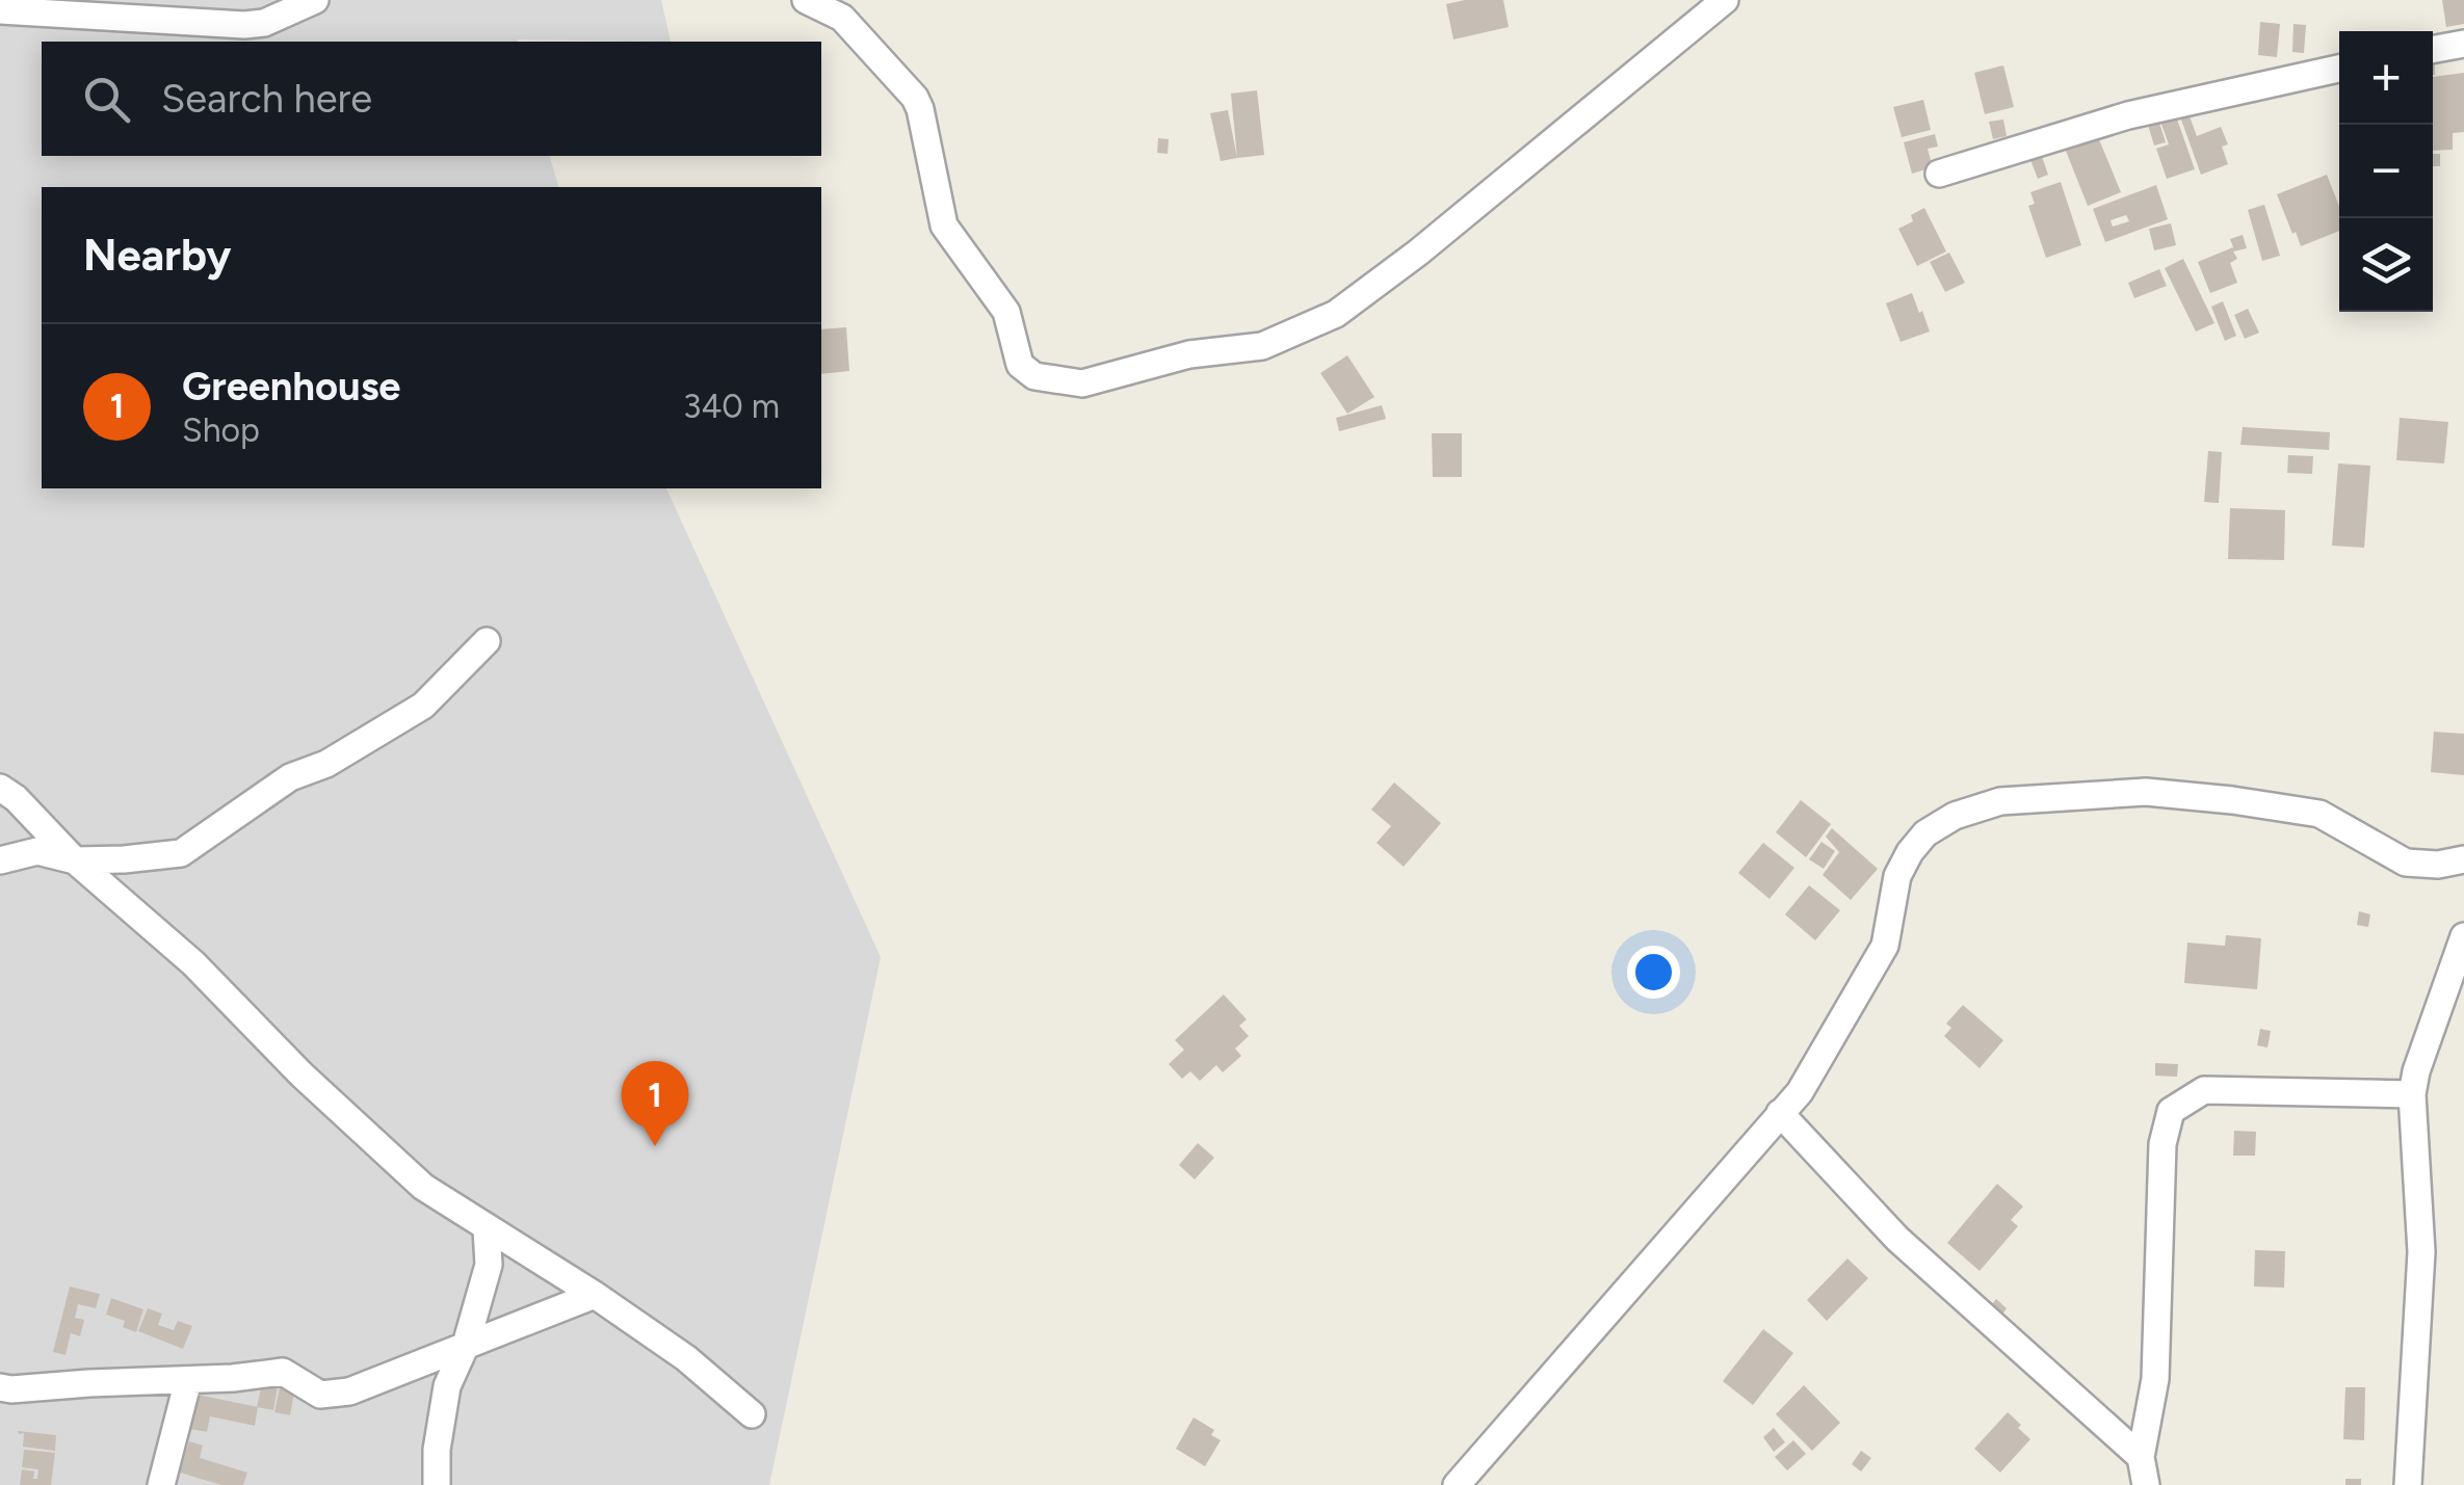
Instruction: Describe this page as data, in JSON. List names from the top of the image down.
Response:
{
  "page": {
    "map_buttons": ["+", "−"],
    "search": "Search here",
    "heading": "Nearby",
    "list": [
      {
        "mark": "1",
        "name": "Greenhouse",
        "note": "Shop",
        "value": "340 m"
      }
    ],
    "pins": "1"
  }
}
